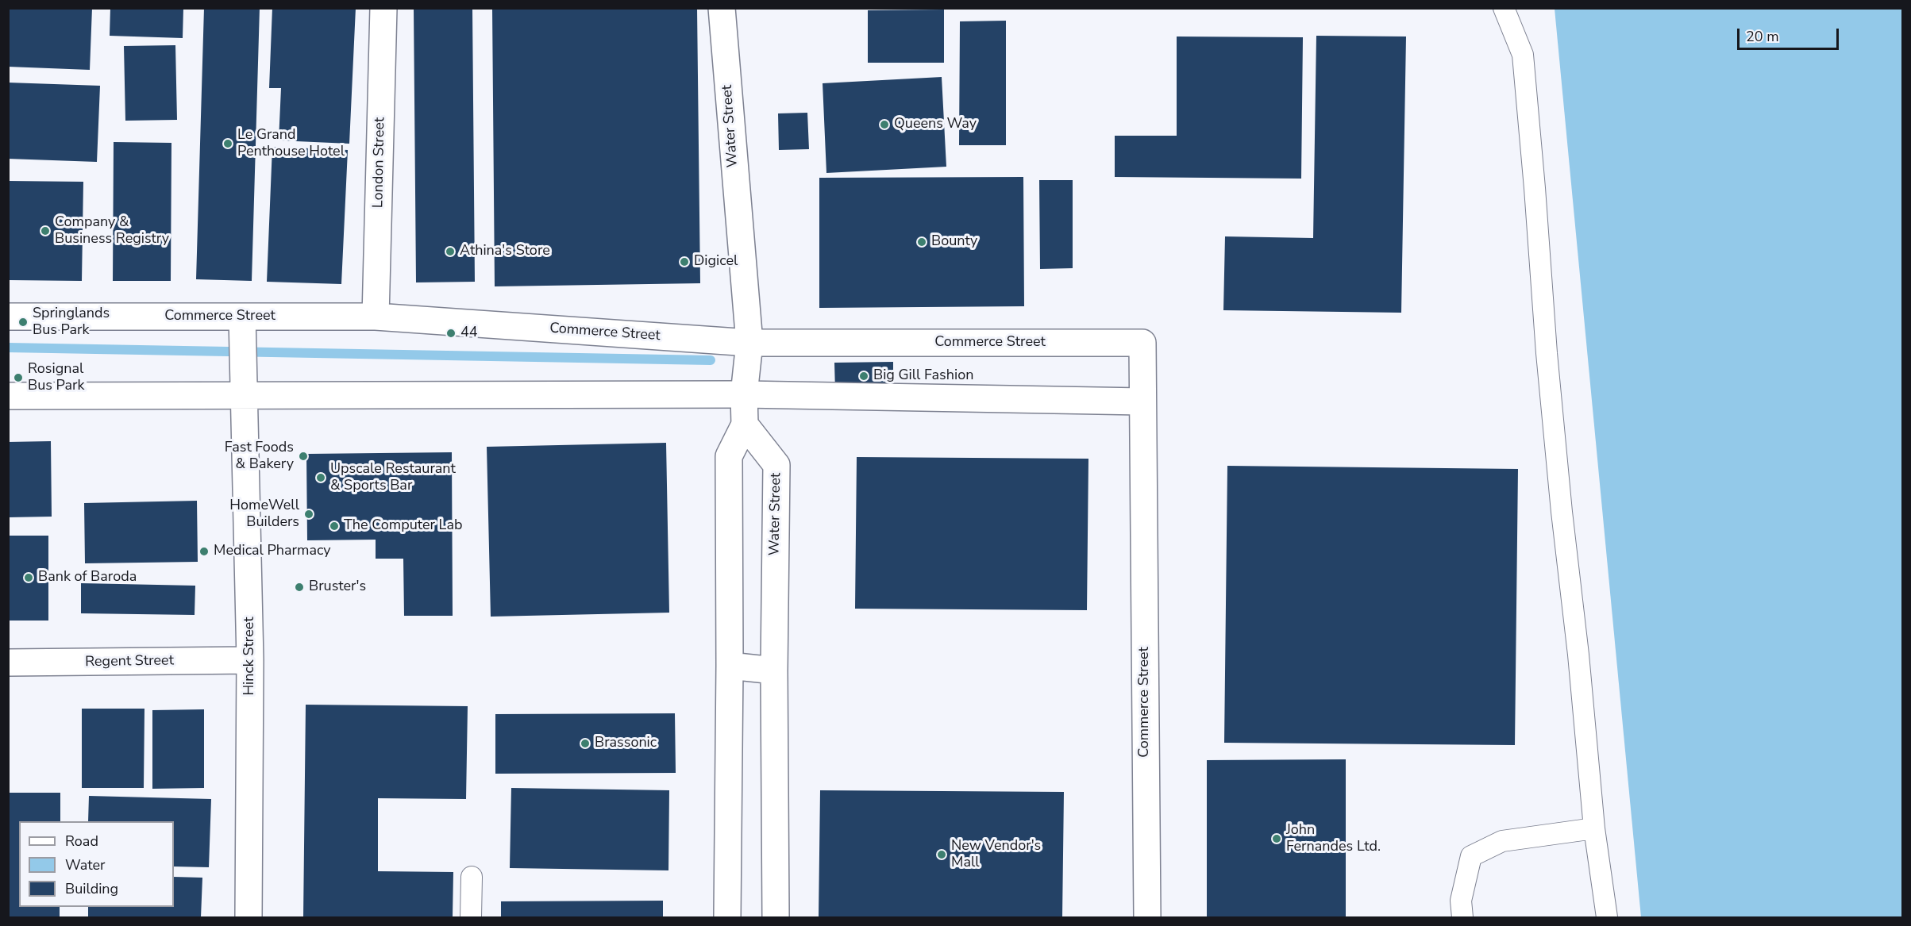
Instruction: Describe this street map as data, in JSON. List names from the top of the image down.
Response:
{
  "streets": {
    "street": [
      "Water Street",
      "London Street",
      "Commerce Street",
      "Hinck Street",
      "Regent Street"
    ]
  },
  "crossings": [
    ["Water Street", "Commerce Street"],
    ["London Street", "Commerce Street"],
    ["Commerce Street", "Hinck Street"],
    ["Hinck Street", "Regent Street"]
  ],
  "places": [
    "Queens Way",
    "Le Grand Penthouse Hotel",
    "Company & Business Registry",
    "Bounty",
    "Athina's Store",
    "Digicel",
    "Springlands Bus Park",
    "44",
    "Big Gill Fashion",
    "Rosignal Bus Park",
    "Fast Foods & Bakery",
    "Upscale Restaurant & Sports Bar",
    "HomeWell Builders",
    "The Computer Lab",
    "Medical Pharmacy",
    "Bank of Baroda",
    "Bruster's",
    "Brassonic",
    "John Fernandes Ltd.",
    "New Vendor's Mall"
  ],
  "legend": ["Road", "Water", "Building"],
  "scale_bar": "20 m"
}
